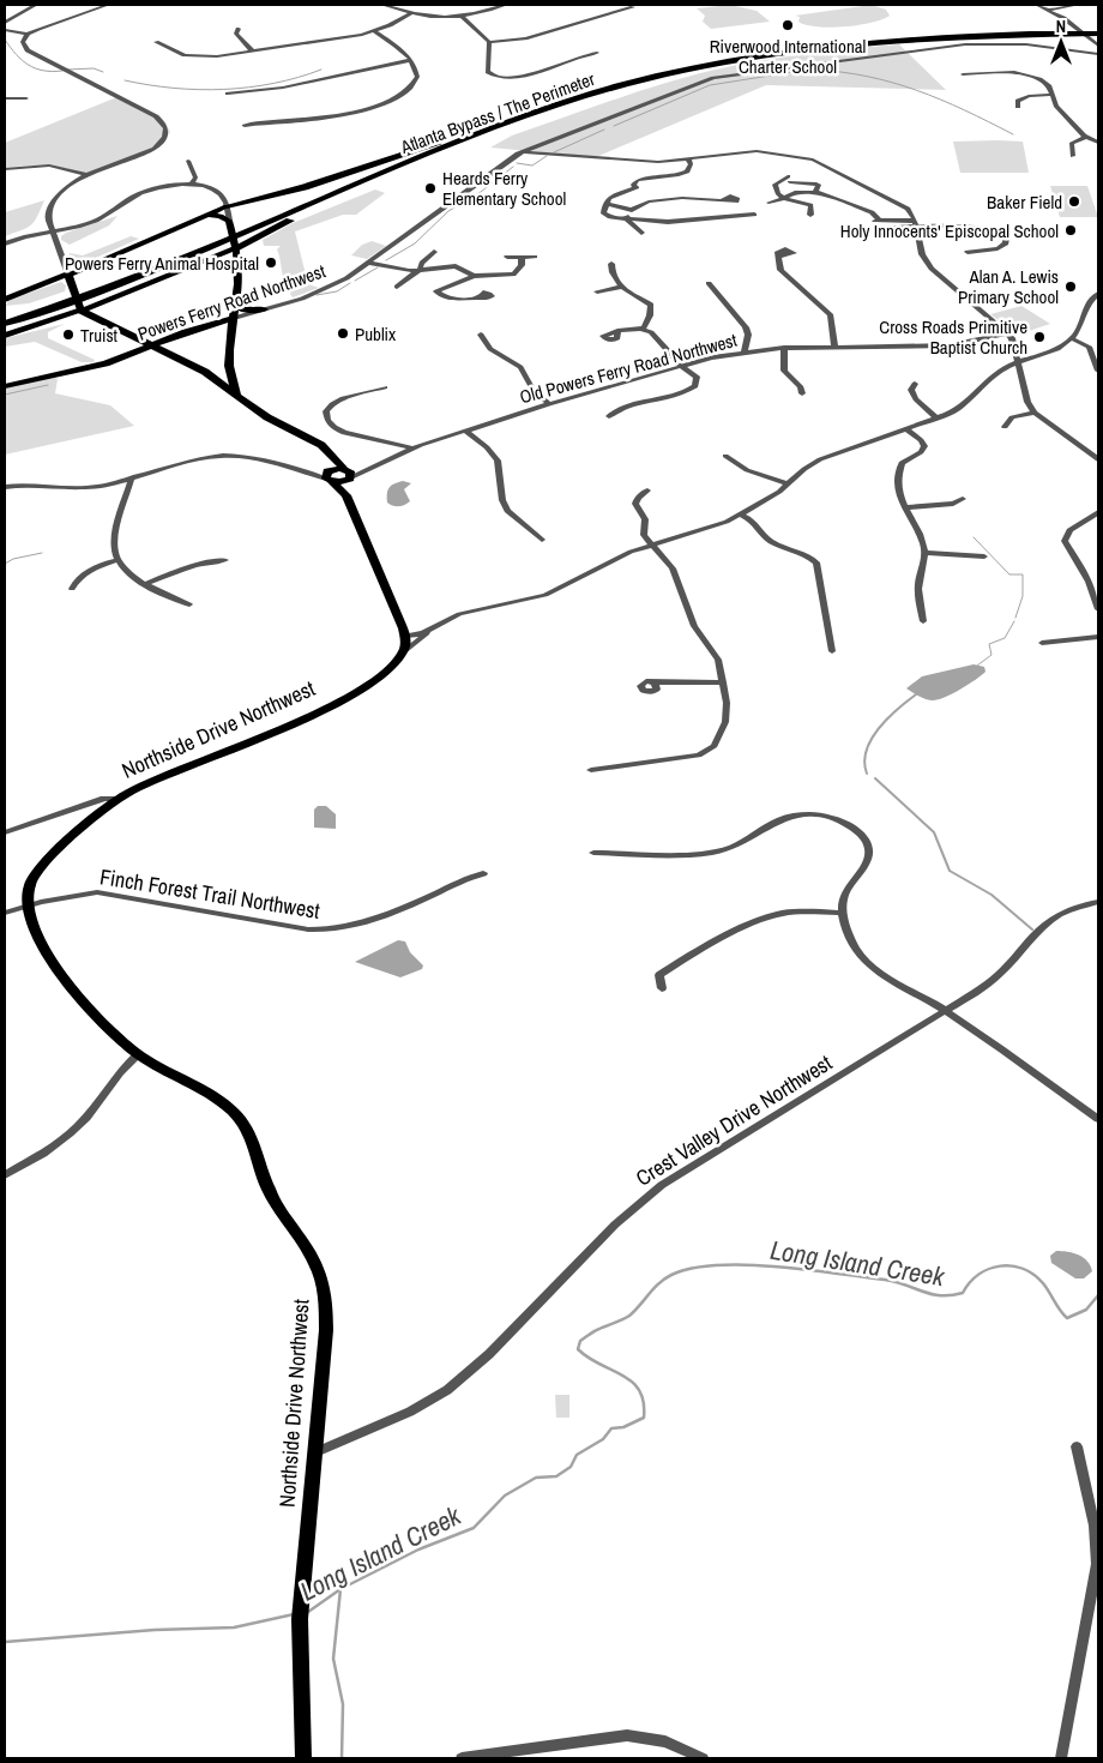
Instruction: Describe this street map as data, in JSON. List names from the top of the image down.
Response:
{
  "streets": {
    "highway": ["Atlanta Bypass / The Perimeter"],
    "main road": ["Powers Ferry Road Northwest", "Northside Drive Northwest"],
    "street": ["Old Powers Ferry Road Northwest", "Finch Forest Trail Northwest", "Crest Valley Drive Northwest"]
  },
  "crossings": [
    ["Northside Drive Northwest", "Finch Forest Trail Northwest"],
    ["Northside Drive Northwest", "Crest Valley Drive Northwest"]
  ],
  "water": ["Long Island Creek"],
  "places": [
    "Riverwood International Charter School",
    "Heards Ferry Elementary School",
    "Baker Field",
    "Holy Innocents' Episcopal School",
    "Powers Ferry Animal Hospital",
    "Alan A. Lewis Primary School",
    "Publix",
    "Truist",
    "Cross Roads Primitive Baptist Church"
  ],
  "north": "top"
}
